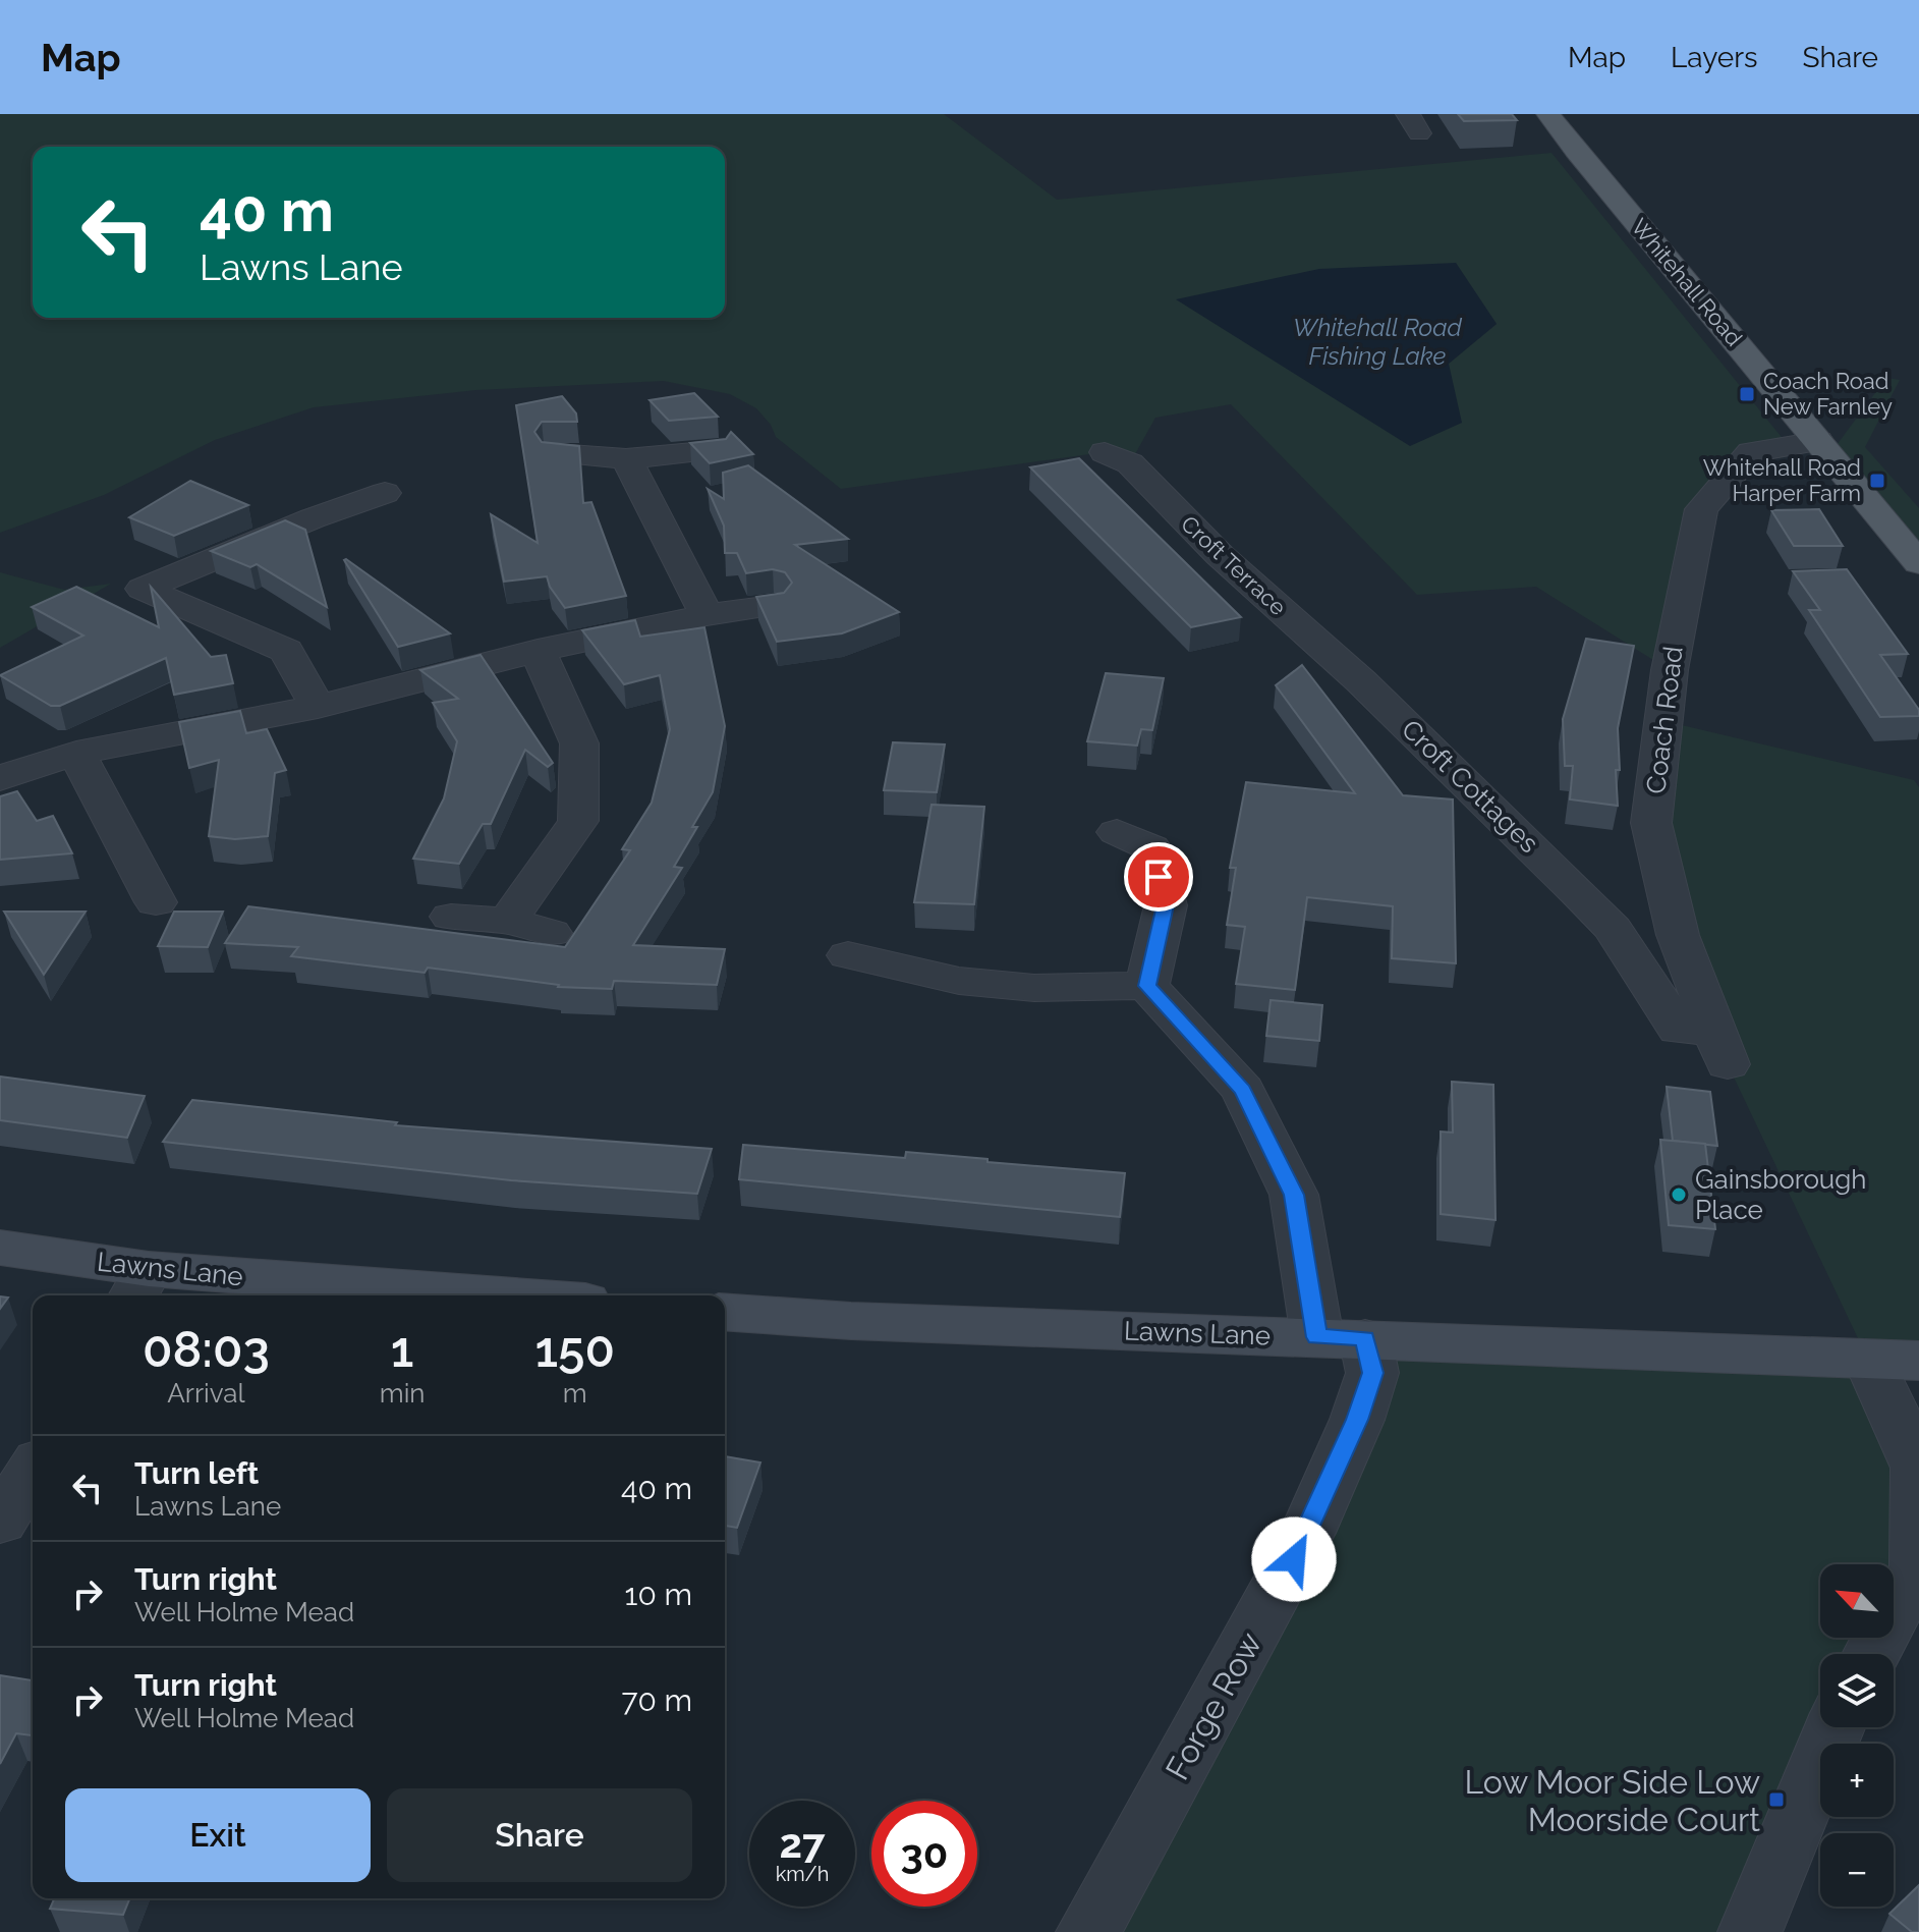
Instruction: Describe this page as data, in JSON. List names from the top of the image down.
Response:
{
  "streets": {
    "main road": ["Whitehall Road"],
    "street": [
      "Croft Terrace",
      "Coach Road",
      "Croft Cottages",
      "Lawns Lane",
      "Forge Row"
    ]
  },
  "crossings": [
    ["Whitehall Road", "Coach Road"],
    ["Croft Terrace", "Croft Cottages"],
    ["Coach Road", "Croft Cottages"],
    ["Lawns Lane", "Forge Row"]
  ],
  "water": ["Whitehall Road Fishing Lake"],
  "places": {
    "transit": ["Coach Road New Farnley", "Whitehall Road Harper Farm", "Low Moor Side Low Moorside Court"],
    "other": ["Gainsborough Place"]
  },
  "north": "top left",
  "page": {
    "header": "Map",
    "nav": ["Map", "Layers", "Share"],
    "turn": ["40 m", "Lawns Lane"],
    "eta": [
      "08:03",
      "Arrival",
      "1",
      "min",
      "150",
      "m"
    ],
    "list": [
      {
        "name": "Turn left",
        "note": "Lawns Lane",
        "value": "40 m"
      },
      {
        "name": "Turn right",
        "note": "Well Holme Mead",
        "value": "10 m"
      },
      {
        "name": "Turn right",
        "note": "Well Holme Mead",
        "value": "70 m"
      }
    ],
    "map_buttons": ["+", "−"],
    "buttons": ["Exit", "Share"],
    "speed": "27 km/h",
    "limit": "30"
  }
}
